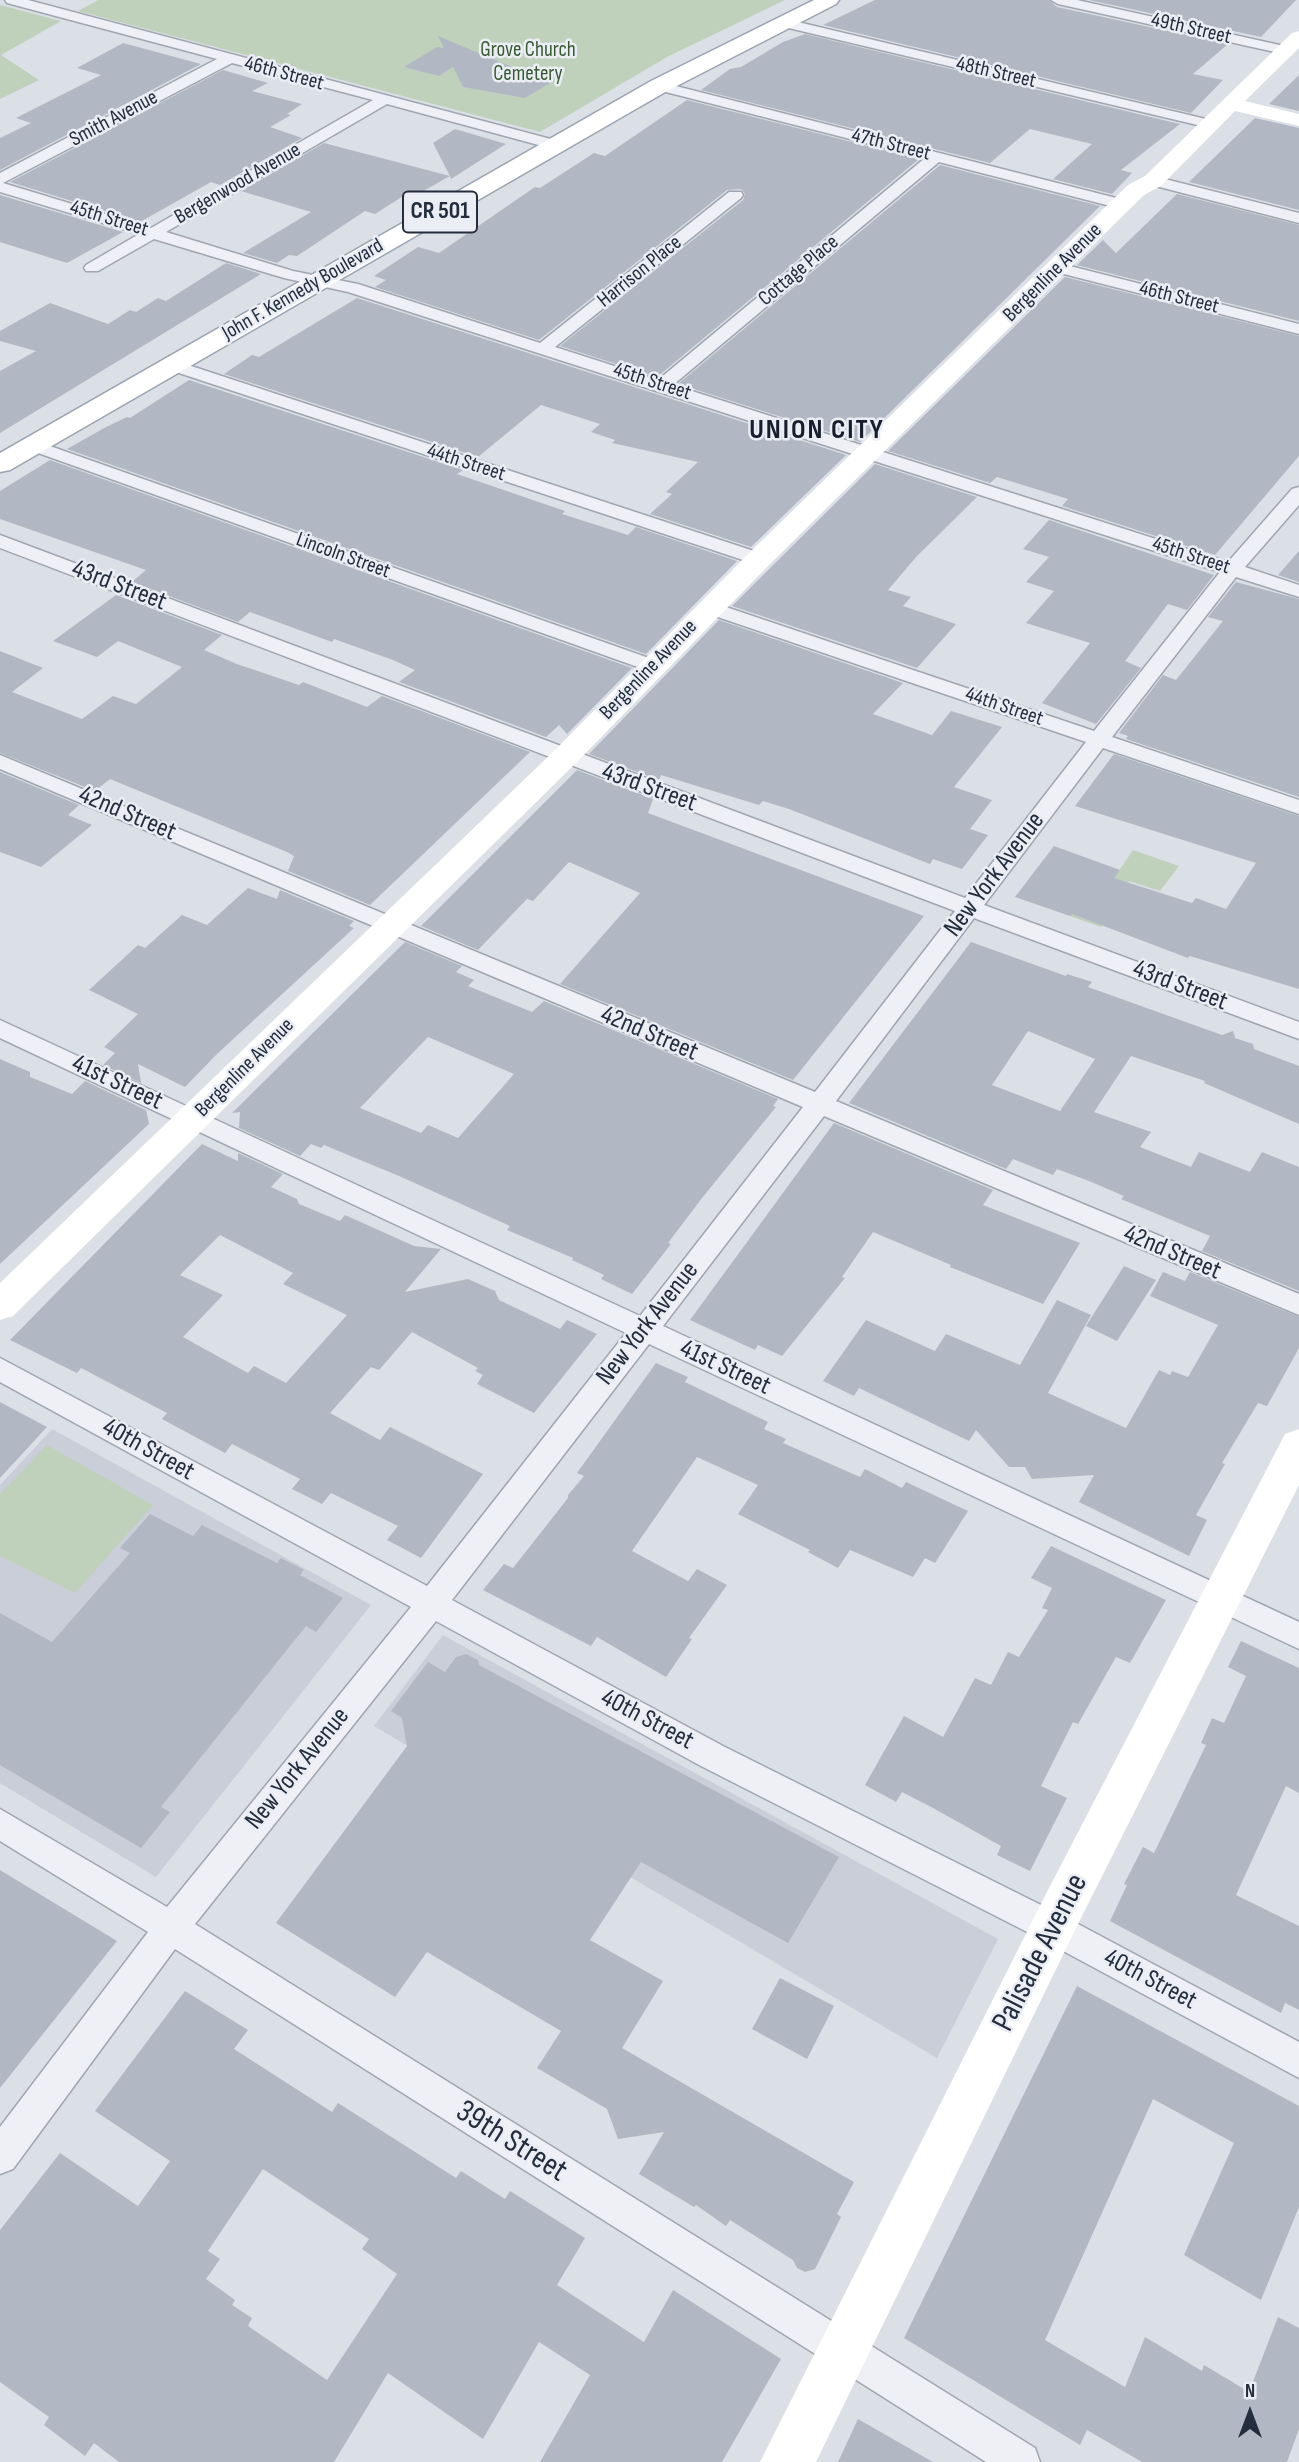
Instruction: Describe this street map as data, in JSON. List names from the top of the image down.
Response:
{
  "streets": {
    "main road": ["CR 501", "John F. Kennedy Boulevard"],
    "street": [
      "49th Street",
      "48th Street",
      "46th Street",
      "Smith Avenue",
      "47th Street",
      "Bergenwood Avenue",
      "45th Street",
      "Cottage Place",
      "Harrison Place",
      "Bergenline Avenue",
      "44th Street",
      "Lincoln Street",
      "43rd Street",
      "42nd Street",
      "New York Avenue",
      "41st Street",
      "40th Street",
      "Palisade Avenue",
      "39th Street"
    ]
  },
  "crossings": [
    ["49th Street", "Bergenline Avenue"],
    ["48th Street", "Bergenline Avenue"],
    ["48th Street", "John F. Kennedy Boulevard"],
    ["46th Street", "Smith Avenue"],
    ["46th Street", "Bergenwood Avenue"],
    ["46th Street", "Bergenline Avenue"],
    ["46th Street", "John F. Kennedy Boulevard"],
    ["47th Street", "Cottage Place"],
    ["47th Street", "Bergenline Avenue"],
    ["47th Street", "John F. Kennedy Boulevard"],
    ["Bergenwood Avenue", "45th Street"],
    ["45th Street", "Cottage Place"],
    ["45th Street", "Harrison Place"],
    ["45th Street", "Bergenline Avenue"],
    ["45th Street", "John F. Kennedy Boulevard"],
    ["45th Street", "New York Avenue"],
    ["Bergenline Avenue", "44th Street"],
    ["Bergenline Avenue", "Lincoln Street"],
    ["Bergenline Avenue", "43rd Street"],
    ["Bergenline Avenue", "42nd Street"],
    ["Bergenline Avenue", "41st Street"],
    ["John F. Kennedy Boulevard", "44th Street"],
    ["John F. Kennedy Boulevard", "Lincoln Street"],
    ["44th Street", "New York Avenue"],
    ["43rd Street", "New York Avenue"],
    ["42nd Street", "New York Avenue"],
    ["New York Avenue", "41st Street"],
    ["New York Avenue", "40th Street"],
    ["New York Avenue", "39th Street"],
    ["41st Street", "Palisade Avenue"],
    ["40th Street", "Palisade Avenue"],
    ["Palisade Avenue", "39th Street"]
  ],
  "districts": ["UNION CITY"],
  "parks": ["Grove Church Cemetery"],
  "north": "top"
}
